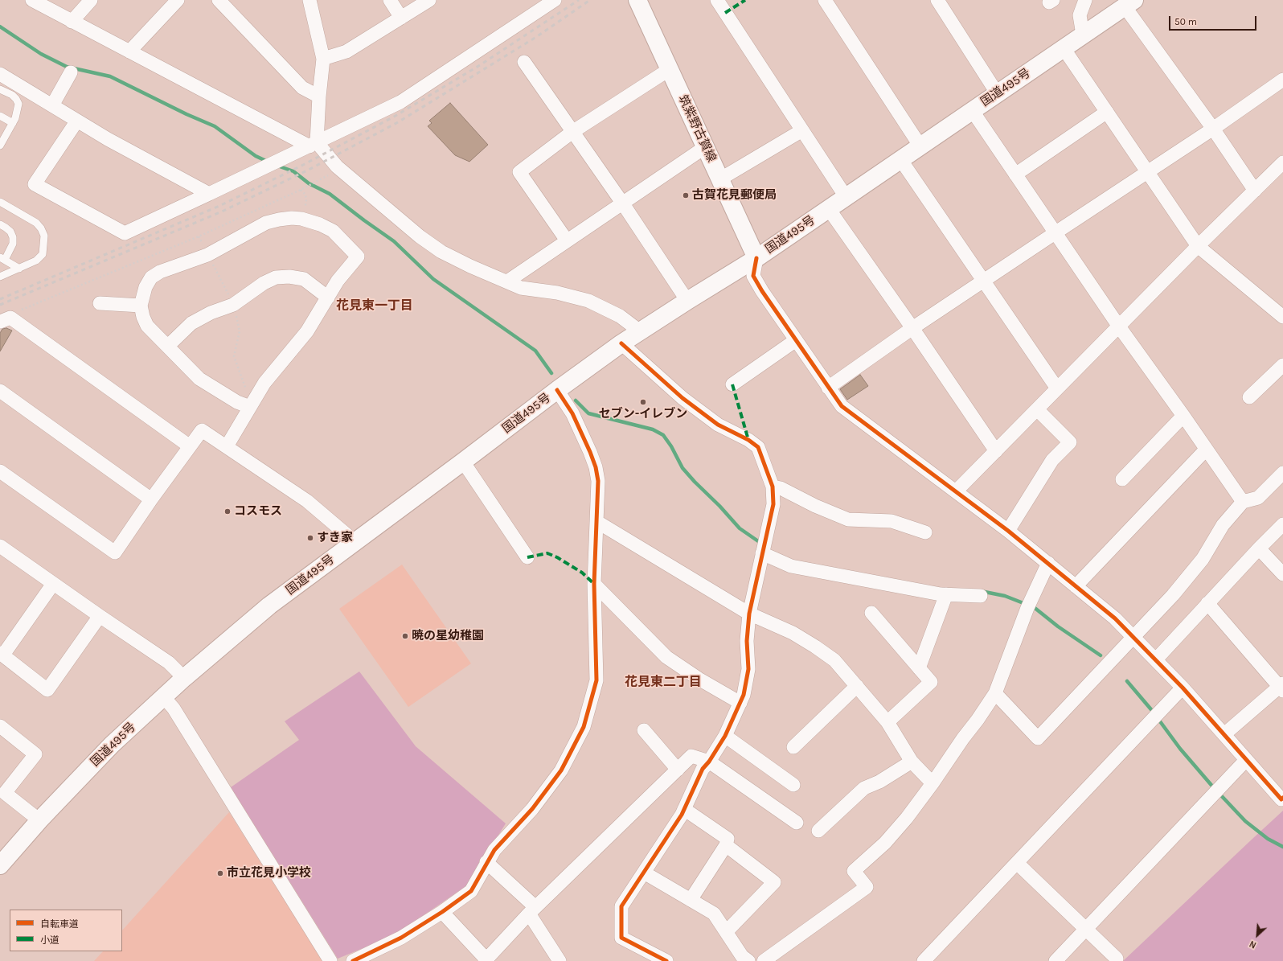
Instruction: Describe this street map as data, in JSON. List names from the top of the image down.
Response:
{
  "streets": {
    "main road": ["国道495号", "筑紫野古賀線"]
  },
  "crossings": [
    ["国道495号", "筑紫野古賀線"]
  ],
  "districts": ["花見東一丁目", "花見東二丁目"],
  "places": [
    "古賀花見郵便局",
    "セブン-イレブン",
    "コスモス",
    "すき家",
    "暁の星幼稚園",
    "市立花見小学校"
  ],
  "legend": ["自転車道", "小道"],
  "scale_bar": "50 m",
  "north": "bottom left"
}
